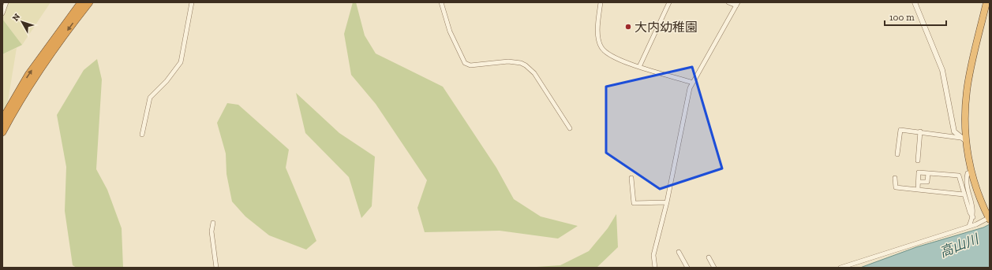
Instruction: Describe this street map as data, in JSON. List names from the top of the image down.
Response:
{
  "water": ["高山川"],
  "places": ["大内幼稚園"],
  "scale_bar": "100 m",
  "north": "top left"
}
